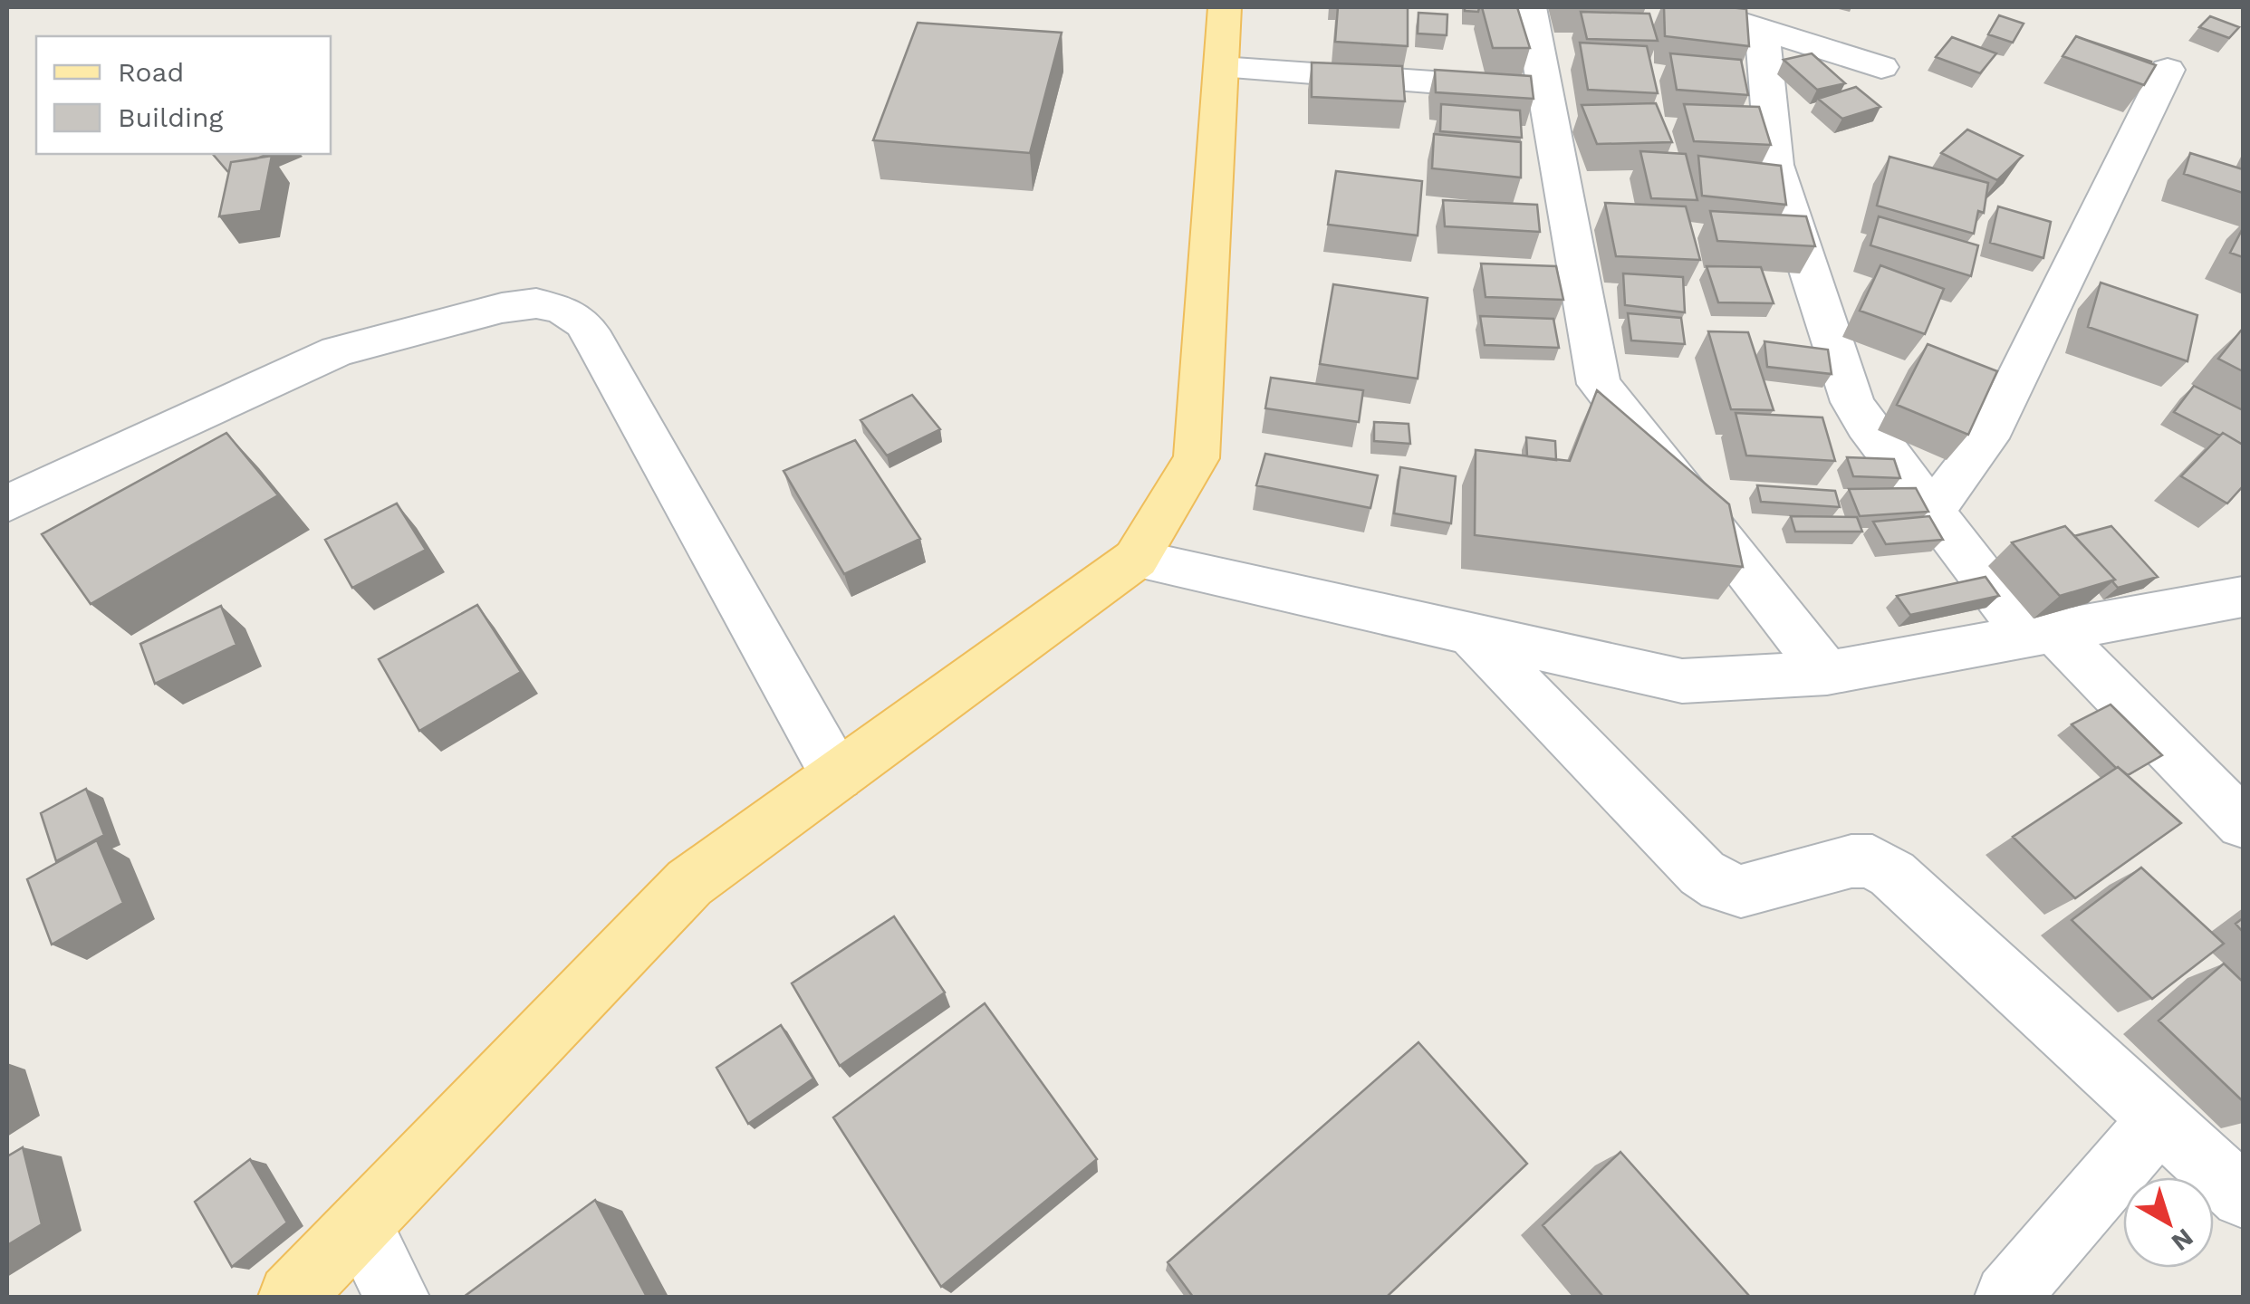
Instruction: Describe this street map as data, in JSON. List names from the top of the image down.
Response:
{
  "legend": ["Road", "Building"],
  "north": "bottom right"
}
